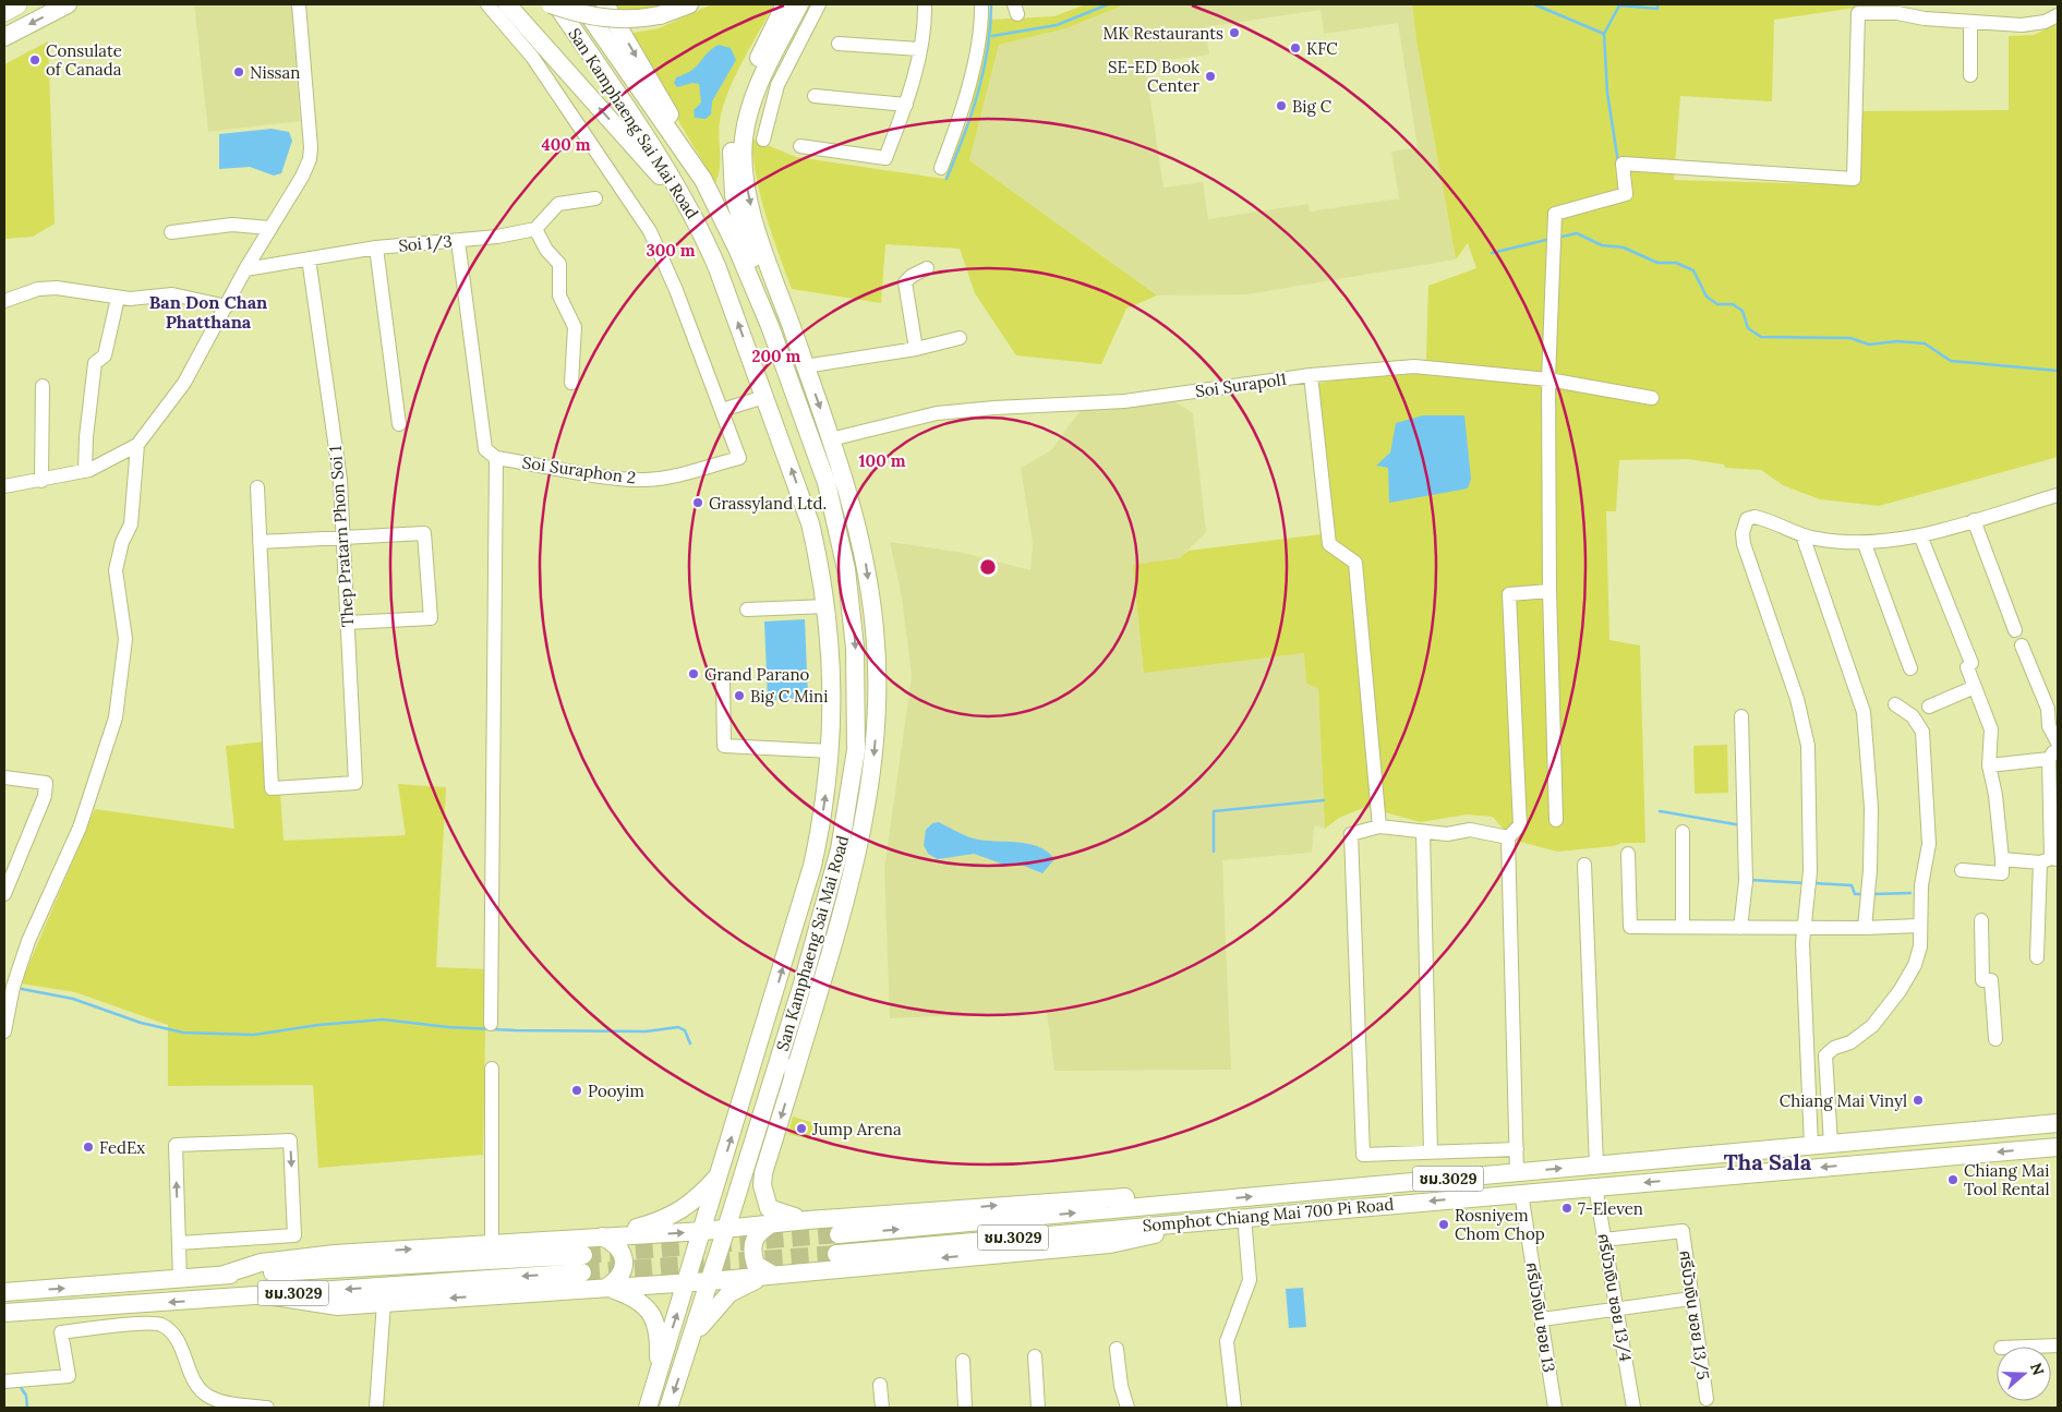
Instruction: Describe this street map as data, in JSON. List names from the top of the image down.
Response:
{
  "streets": {
    "main road": ["San Kamphaeng Sai Mai Road", "ชม.3029", "Somphot Chiang Mai 700 Pi Road"],
    "street": [
      "Soi 1/3",
      "Soi Surapol1",
      "Soi Suraphon 2",
      "Thep Pratarn Phon Soi 1",
      "ศรีบัวเงิน ซอย 13/4",
      "ศรีบัวเงิน ซอย 13/5",
      "ศรีบัวเงิน ซอย 13"
    ]
  },
  "crossings": [
    ["Soi 1/3", "Thep Pratarn Phon Soi 1"],
    ["Somphot Chiang Mai 700 Pi Road", "ศรีบัวเงิน ซอย 13/4"],
    ["Somphot Chiang Mai 700 Pi Road", "ศรีบัวเงิน ซอย 13"],
    ["ศรีบัวเงิน ซอย 13/4", "ศรีบัวเงิน ซอย 13/5"]
  ],
  "districts": ["Ban Don Chan Phatthana", "Tha Sala"],
  "places": [
    "MK Restaurants",
    "KFC",
    "Consulate of Canada",
    "Nissan",
    "SE-ED Book Center",
    "Big C",
    "Grassyland Ltd.",
    "Grand Parano",
    "Big C Mini",
    "Pooyim",
    "Chiang Mai Vinyl",
    "Jump Arena",
    "FedEx",
    "Chiang Mai Tool Rental",
    "7-Eleven",
    "Rosniyem Chom Chop"
  ],
  "north": "right",
  "rings": [
    "400 m",
    "300 m",
    "200 m",
    "100 m"
  ]
}
